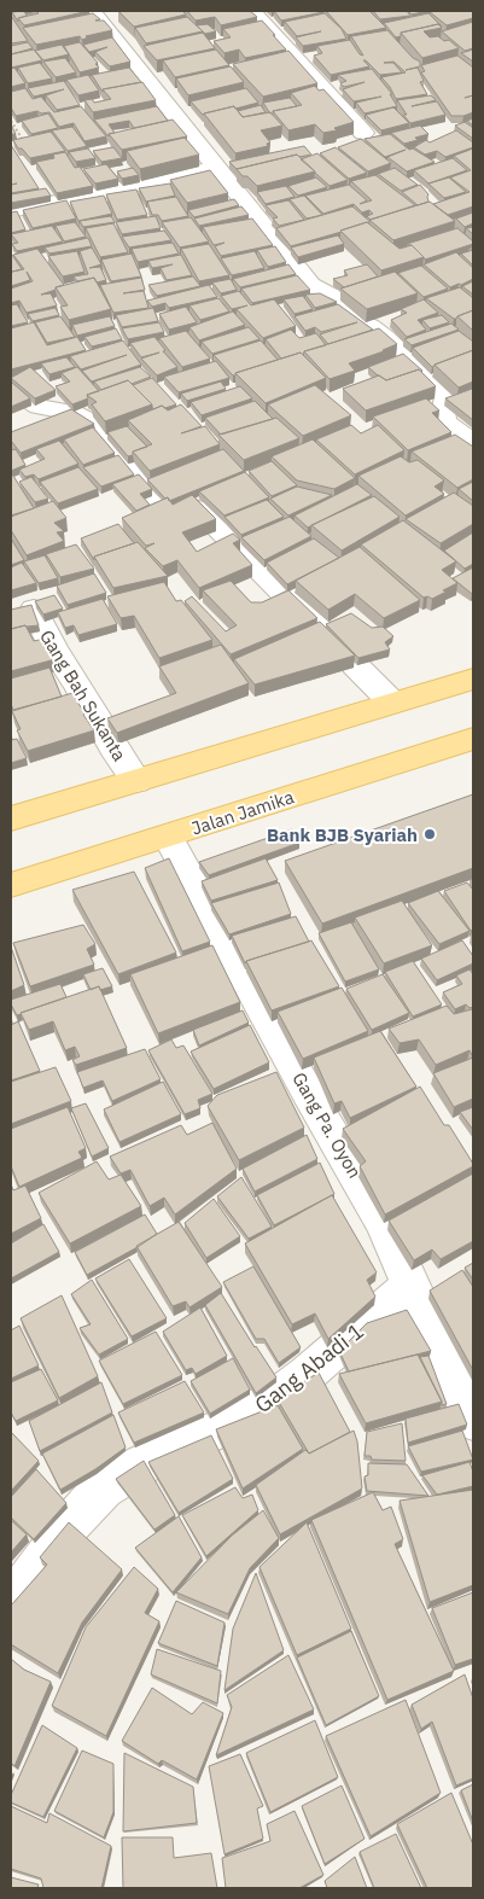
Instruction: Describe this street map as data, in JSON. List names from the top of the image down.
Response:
{
  "streets": {
    "main road": ["Jalan Jamika"],
    "street": ["Gang Bah Sukanta", "Gang Pa. Oyon", "Gang Abadi 1"]
  },
  "crossings": [
    ["Jalan Jamika", "Gang Pa. Oyon"],
    ["Gang Pa. Oyon", "Gang Abadi 1"]
  ],
  "places": ["Bank BJB Syariah"]
}
